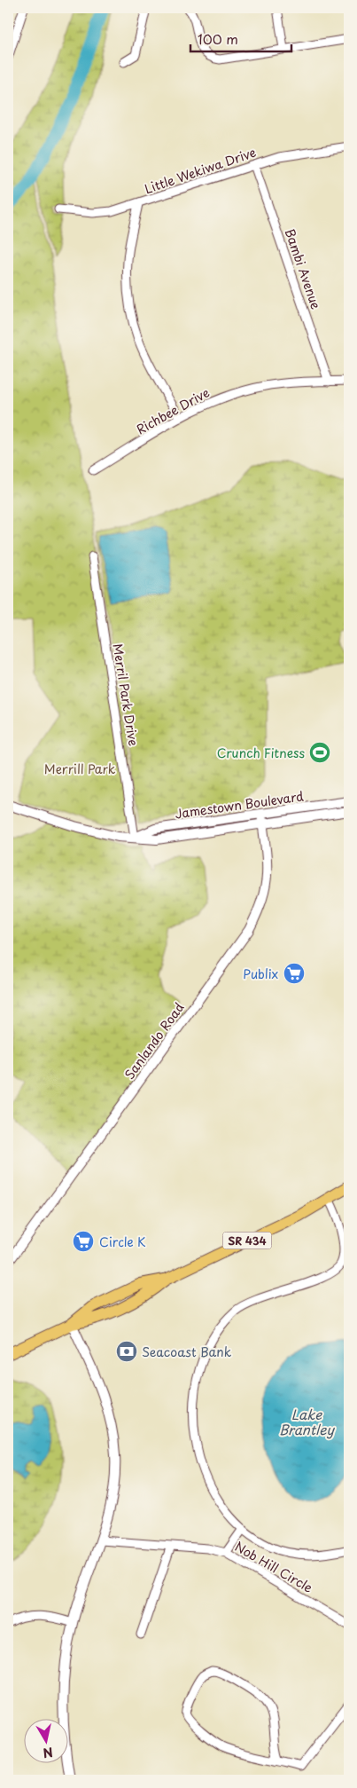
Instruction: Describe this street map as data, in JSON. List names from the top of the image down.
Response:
{
  "streets": {
    "main road": ["SR 434"],
    "street": [
      "Little Wekiwa Drive",
      "Bambi Avenue",
      "Richbee Drive",
      "Merril Park Drive",
      "Jamestown Boulevard",
      "Sanlando Road",
      "Nob Hill Circle"
    ]
  },
  "crossings": [
    ["Little Wekiwa Drive", "Bambi Avenue"],
    ["Bambi Avenue", "Richbee Drive"],
    ["Merril Park Drive", "Jamestown Boulevard"],
    ["Jamestown Boulevard", "Sanlando Road"],
    ["SR 434", "Nob Hill Circle"]
  ],
  "water": ["Lake Brantley"],
  "parks": ["Merrill Park"],
  "places": {
    "sports": ["Crunch Fitness"],
    "supermarket": ["Publix", "Circle K"],
    "bank": ["Seacoast Bank"]
  },
  "scale_bar": "100 m",
  "north": "bottom"
}
